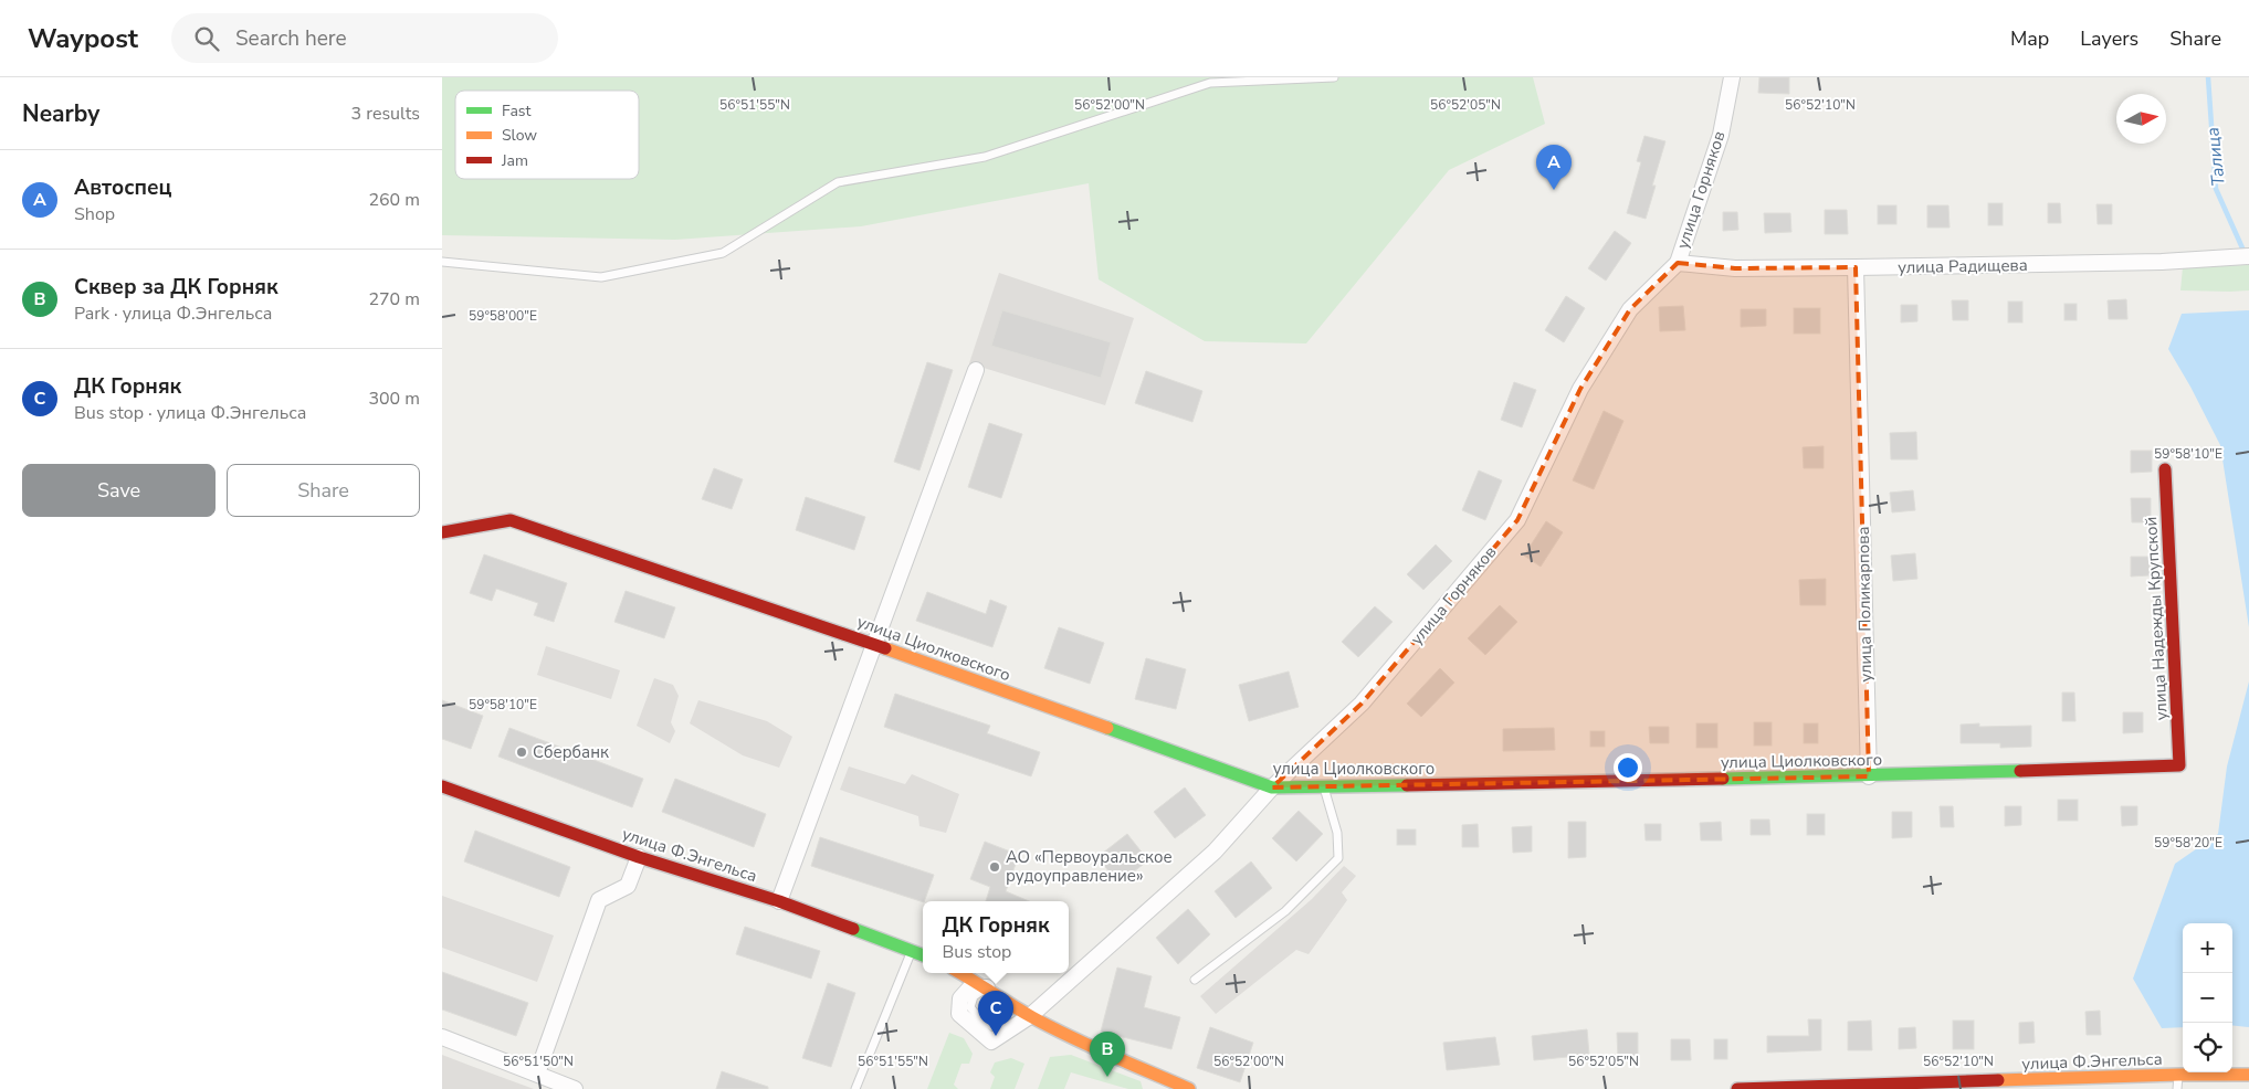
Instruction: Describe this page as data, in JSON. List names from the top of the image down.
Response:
{
  "streets": {
    "street": [
      "улица Горняков",
      "улица Радищева",
      "улица Поликарпова",
      "улица Надежды Крупской",
      "улица Циолковского",
      "улица Ф.Энгельса"
    ]
  },
  "crossings": [
    ["улица Горняков", "улица Радищева"],
    ["улица Горняков", "улица Циолковского"],
    ["улица Радищева", "улица Поликарпова"],
    ["улица Поликарпова", "улица Циолковского"],
    ["улица Надежды Крупской", "улица Циолковского"]
  ],
  "water": ["Талица"],
  "places": ["Сбербанк", "АО «Первоуральское рудоуправление»"],
  "legend": ["Fast", "Slow", "Jam"],
  "north": "right",
  "page": {
    "header": "Waypost",
    "search": "Search here",
    "nav": ["Map", "Layers", "Share"],
    "heading": ["Nearby", "3 results"],
    "pins": ["A", "C", "B"],
    "list": [
      {
        "mark": "A",
        "name": "Автоспец",
        "note": "Shop",
        "value": "260 m"
      },
      {
        "mark": "B",
        "name": "Сквер за ДК Горняк",
        "note": "Park · улица Ф.Энгельса",
        "value": "270 m"
      },
      {
        "mark": "C",
        "name": "ДК Горняк",
        "note": "Bus stop · улица Ф.Энгельса",
        "value": "300 m"
      }
    ],
    "buttons": ["Save", "Share"],
    "popup": ["ДК Горняк", "Bus stop"],
    "map_buttons": ["+", "−"]
  },
  "coordinates": [
    "56°51'55\"N",
    "56°52'00\"N",
    "56°52'05\"N",
    "56°52'10\"N",
    "59°58'00\"E",
    "59°58'10\"E",
    "59°58'20\"E",
    "56°51'50\"N"
  ]
}
